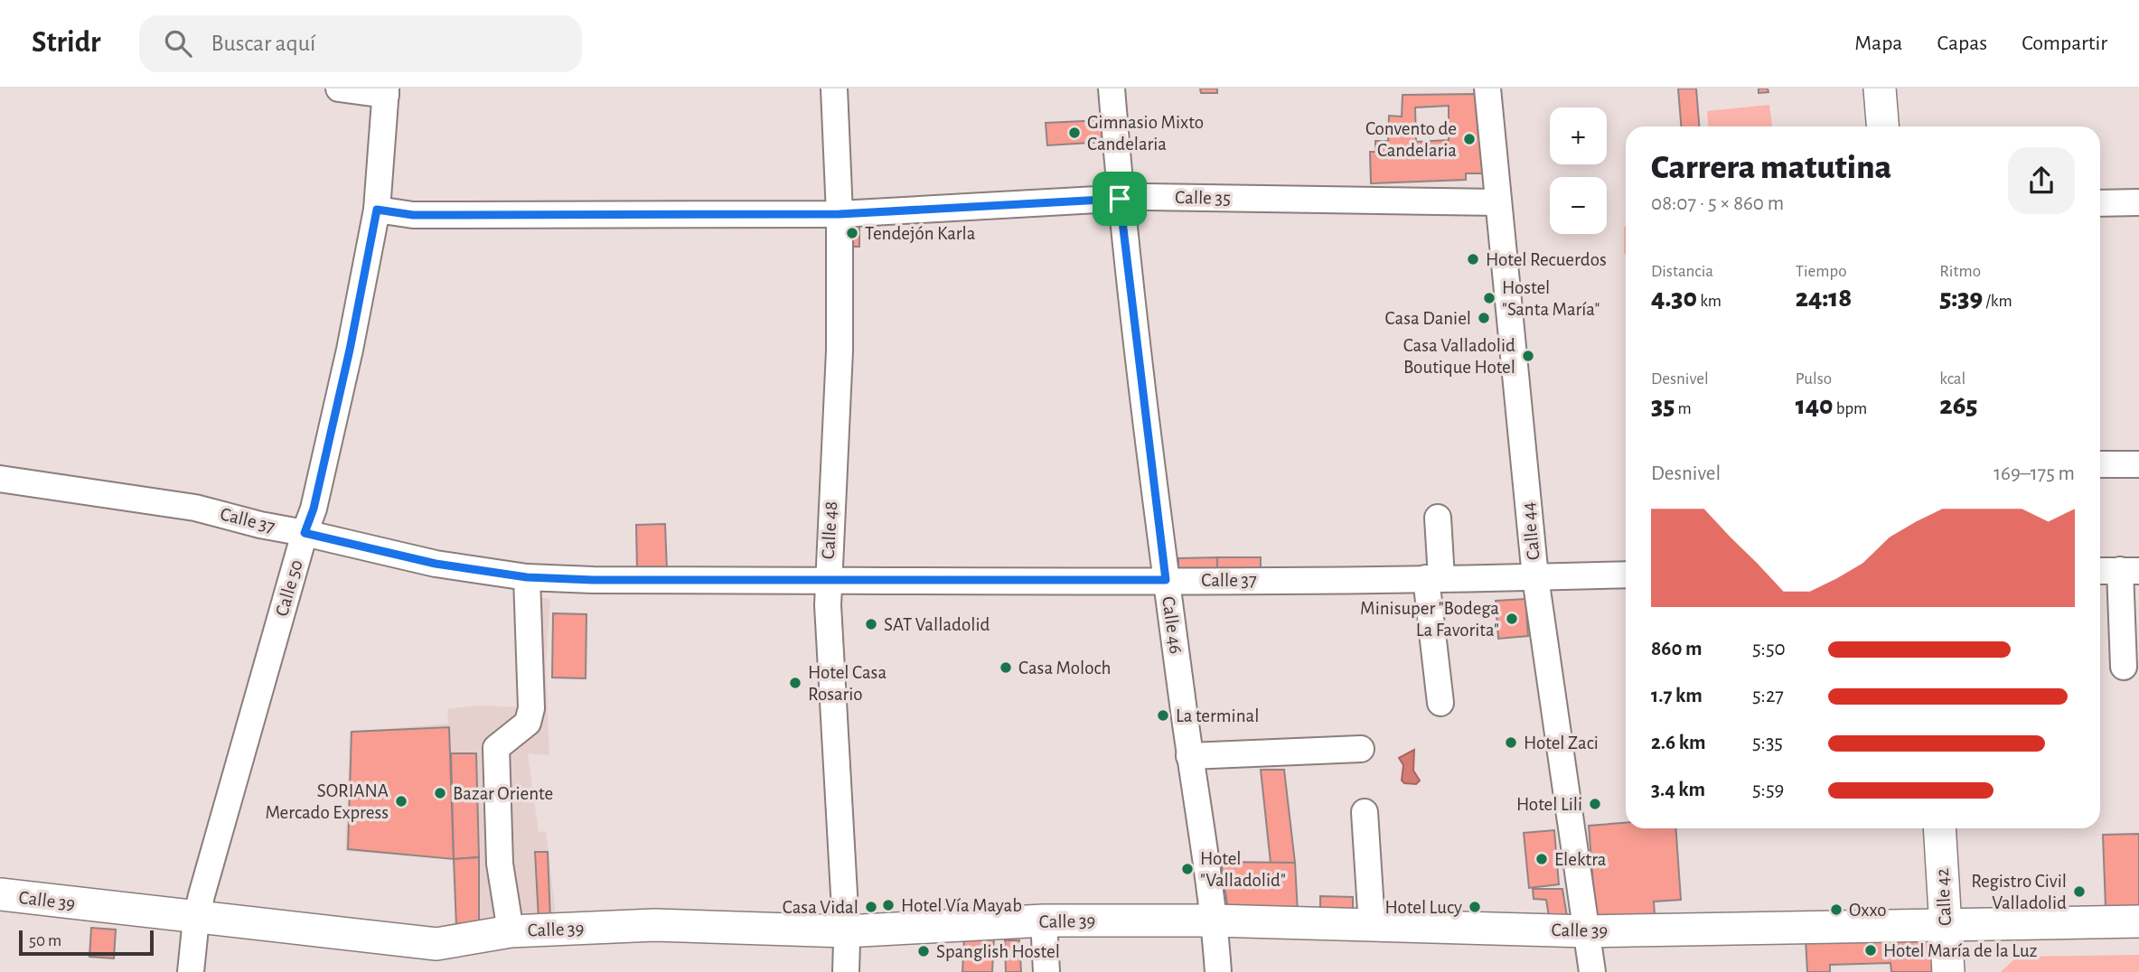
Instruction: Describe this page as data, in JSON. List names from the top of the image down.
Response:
{
  "streets": {
    "main road": ["Calle 42", "Calle 39"],
    "street": [
      "Calle 35",
      "Calle 37",
      "Calle 48",
      "Calle 44",
      "Calle 50",
      "Calle 46"
    ]
  },
  "crossings": [
    ["Calle 35", "Calle 48"],
    ["Calle 35", "Calle 44"],
    ["Calle 35", "Calle 50"],
    ["Calle 35", "Calle 46"],
    ["Calle 37", "Calle 48"],
    ["Calle 37", "Calle 44"],
    ["Calle 37", "Calle 50"],
    ["Calle 37", "Calle 46"],
    ["Calle 48", "Calle 39"],
    ["Calle 44", "Calle 39"],
    ["Calle 50", "Calle 39"],
    ["Calle 46", "Calle 39"],
    ["Calle 42", "Calle 39"]
  ],
  "places": [
    "Gimnasio Mixto Candelaria",
    "Convento de Candelaria",
    "Tendejón Karla",
    "Hotel Recuerdos",
    "Hostel \"Santa María\"",
    "Casa Daniel",
    "Casa Valladolid Boutique Hotel",
    "Minisuper \"Bodega La Favorita\"",
    "SAT Valladolid",
    "Casa Moloch",
    "Hotel Casa Rosario",
    "La terminal",
    "Hotel Zaci",
    "Bazar Oriente",
    "SORIANA Mercado Express",
    "Hotel Lili",
    "Elektra",
    "Hotel \"Valladolid\"",
    "Registro Civil Valladolid",
    "Hotel Vía Mayab",
    "Casa Vidal",
    "Hotel Lucy",
    "Oxxo",
    "Hotel María de la Luz",
    "Spanglish Hostel"
  ],
  "scale_bar": "50 m",
  "page": {
    "header": "Stridr",
    "search": "Buscar aquí",
    "nav": ["Mapa", "Capas", "Compartir"],
    "map_buttons": ["+", "−"],
    "heading": ["Carrera matutina", "08:07 · 5 × 860 m"],
    "stats": [
      ["Distancia", "4.30 km"],
      ["Tiempo", "24:18"],
      ["Ritmo", "5:39 /km"],
      ["Desnivel", "35 m"],
      ["Pulso", "140 bpm"],
      ["kcal", "265"]
    ],
    "chart": ["Desnivel", "169–175 m"],
    "list": [
      {
        "name": "860 m",
        "note": "5:50"
      },
      {
        "name": "1.7 km",
        "note": "5:27"
      },
      {
        "name": "2.6 km",
        "note": "5:35"
      },
      {
        "name": "3.4 km",
        "note": "5:59"
      }
    ],
    "scale": "50 m"
  }
}
